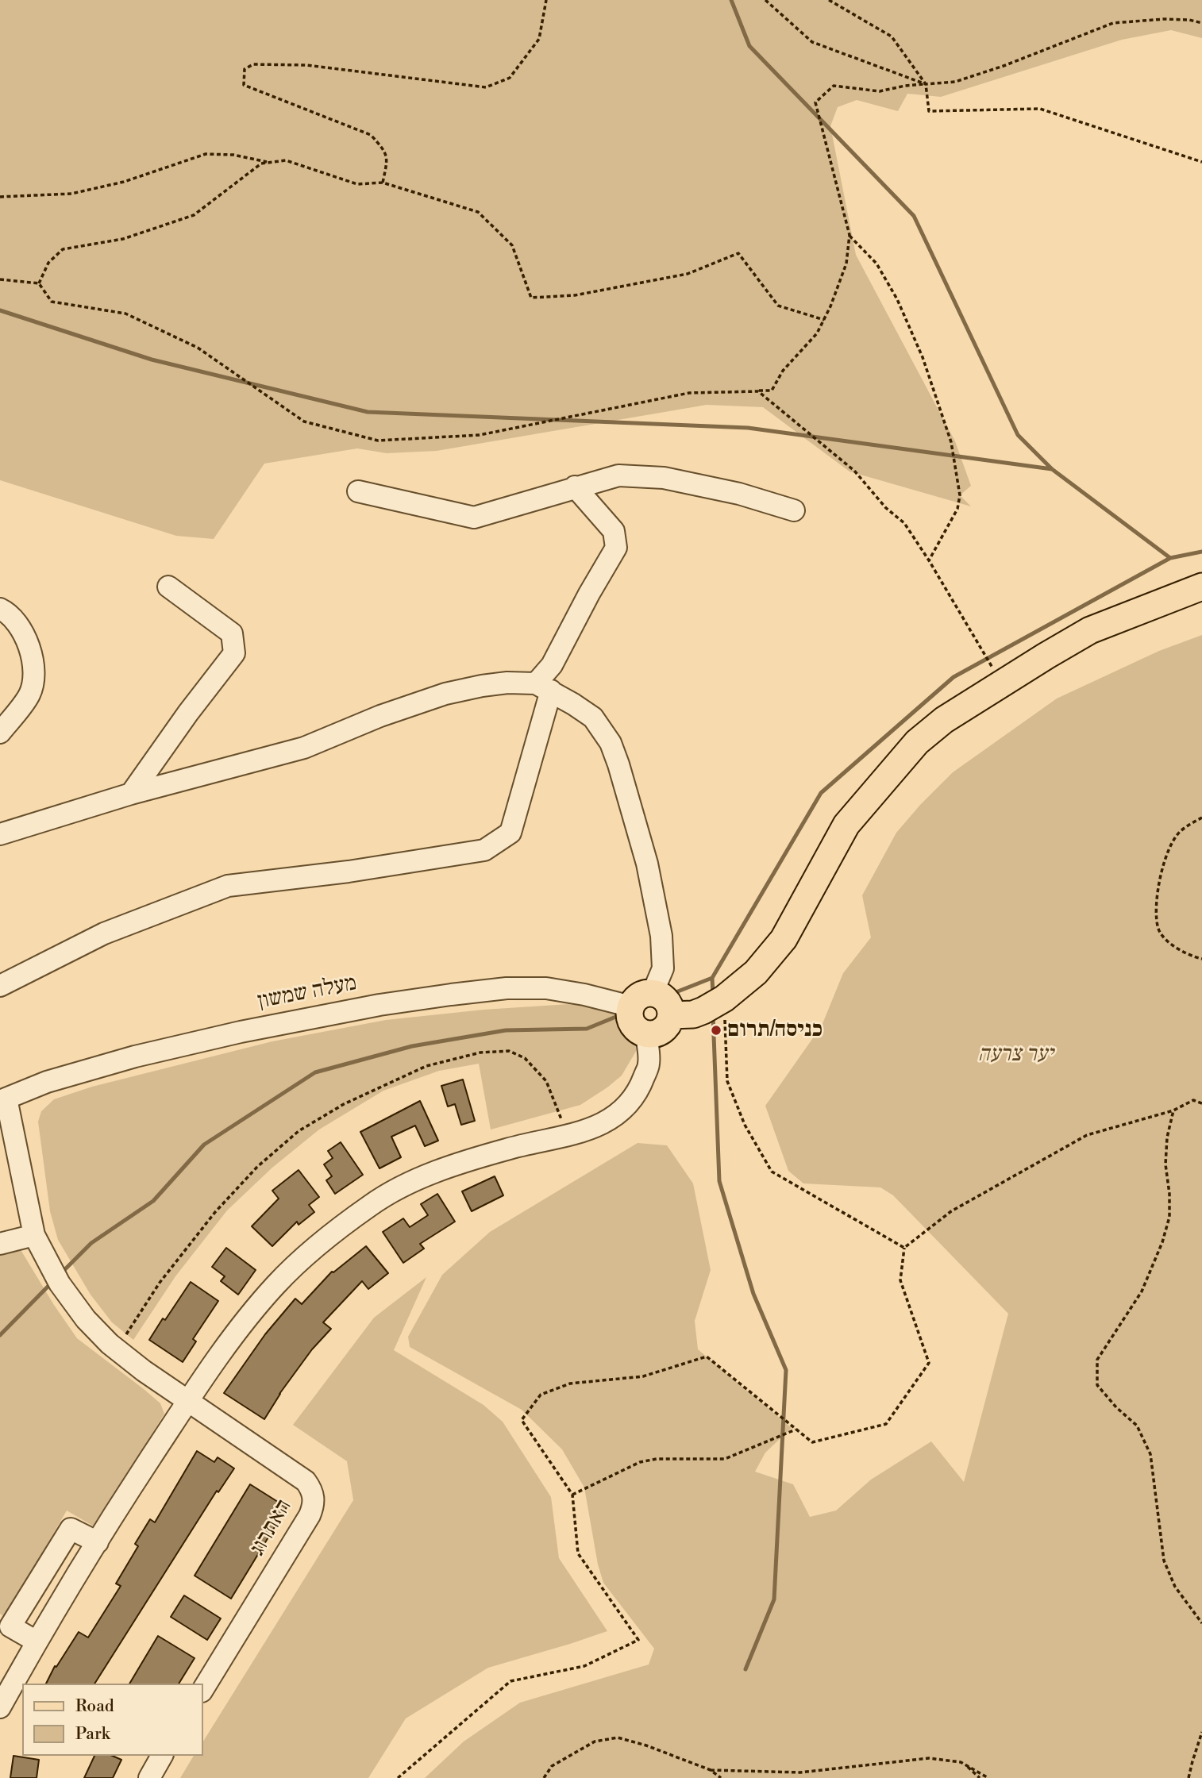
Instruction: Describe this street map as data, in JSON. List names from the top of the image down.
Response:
{
  "streets": {
    "street": ["מעלה שמשון", "האתרוג"]
  },
  "parks": ["יער צרעה"],
  "places": ["כניסה/תרום"],
  "legend": ["Road", "Park"]
}
